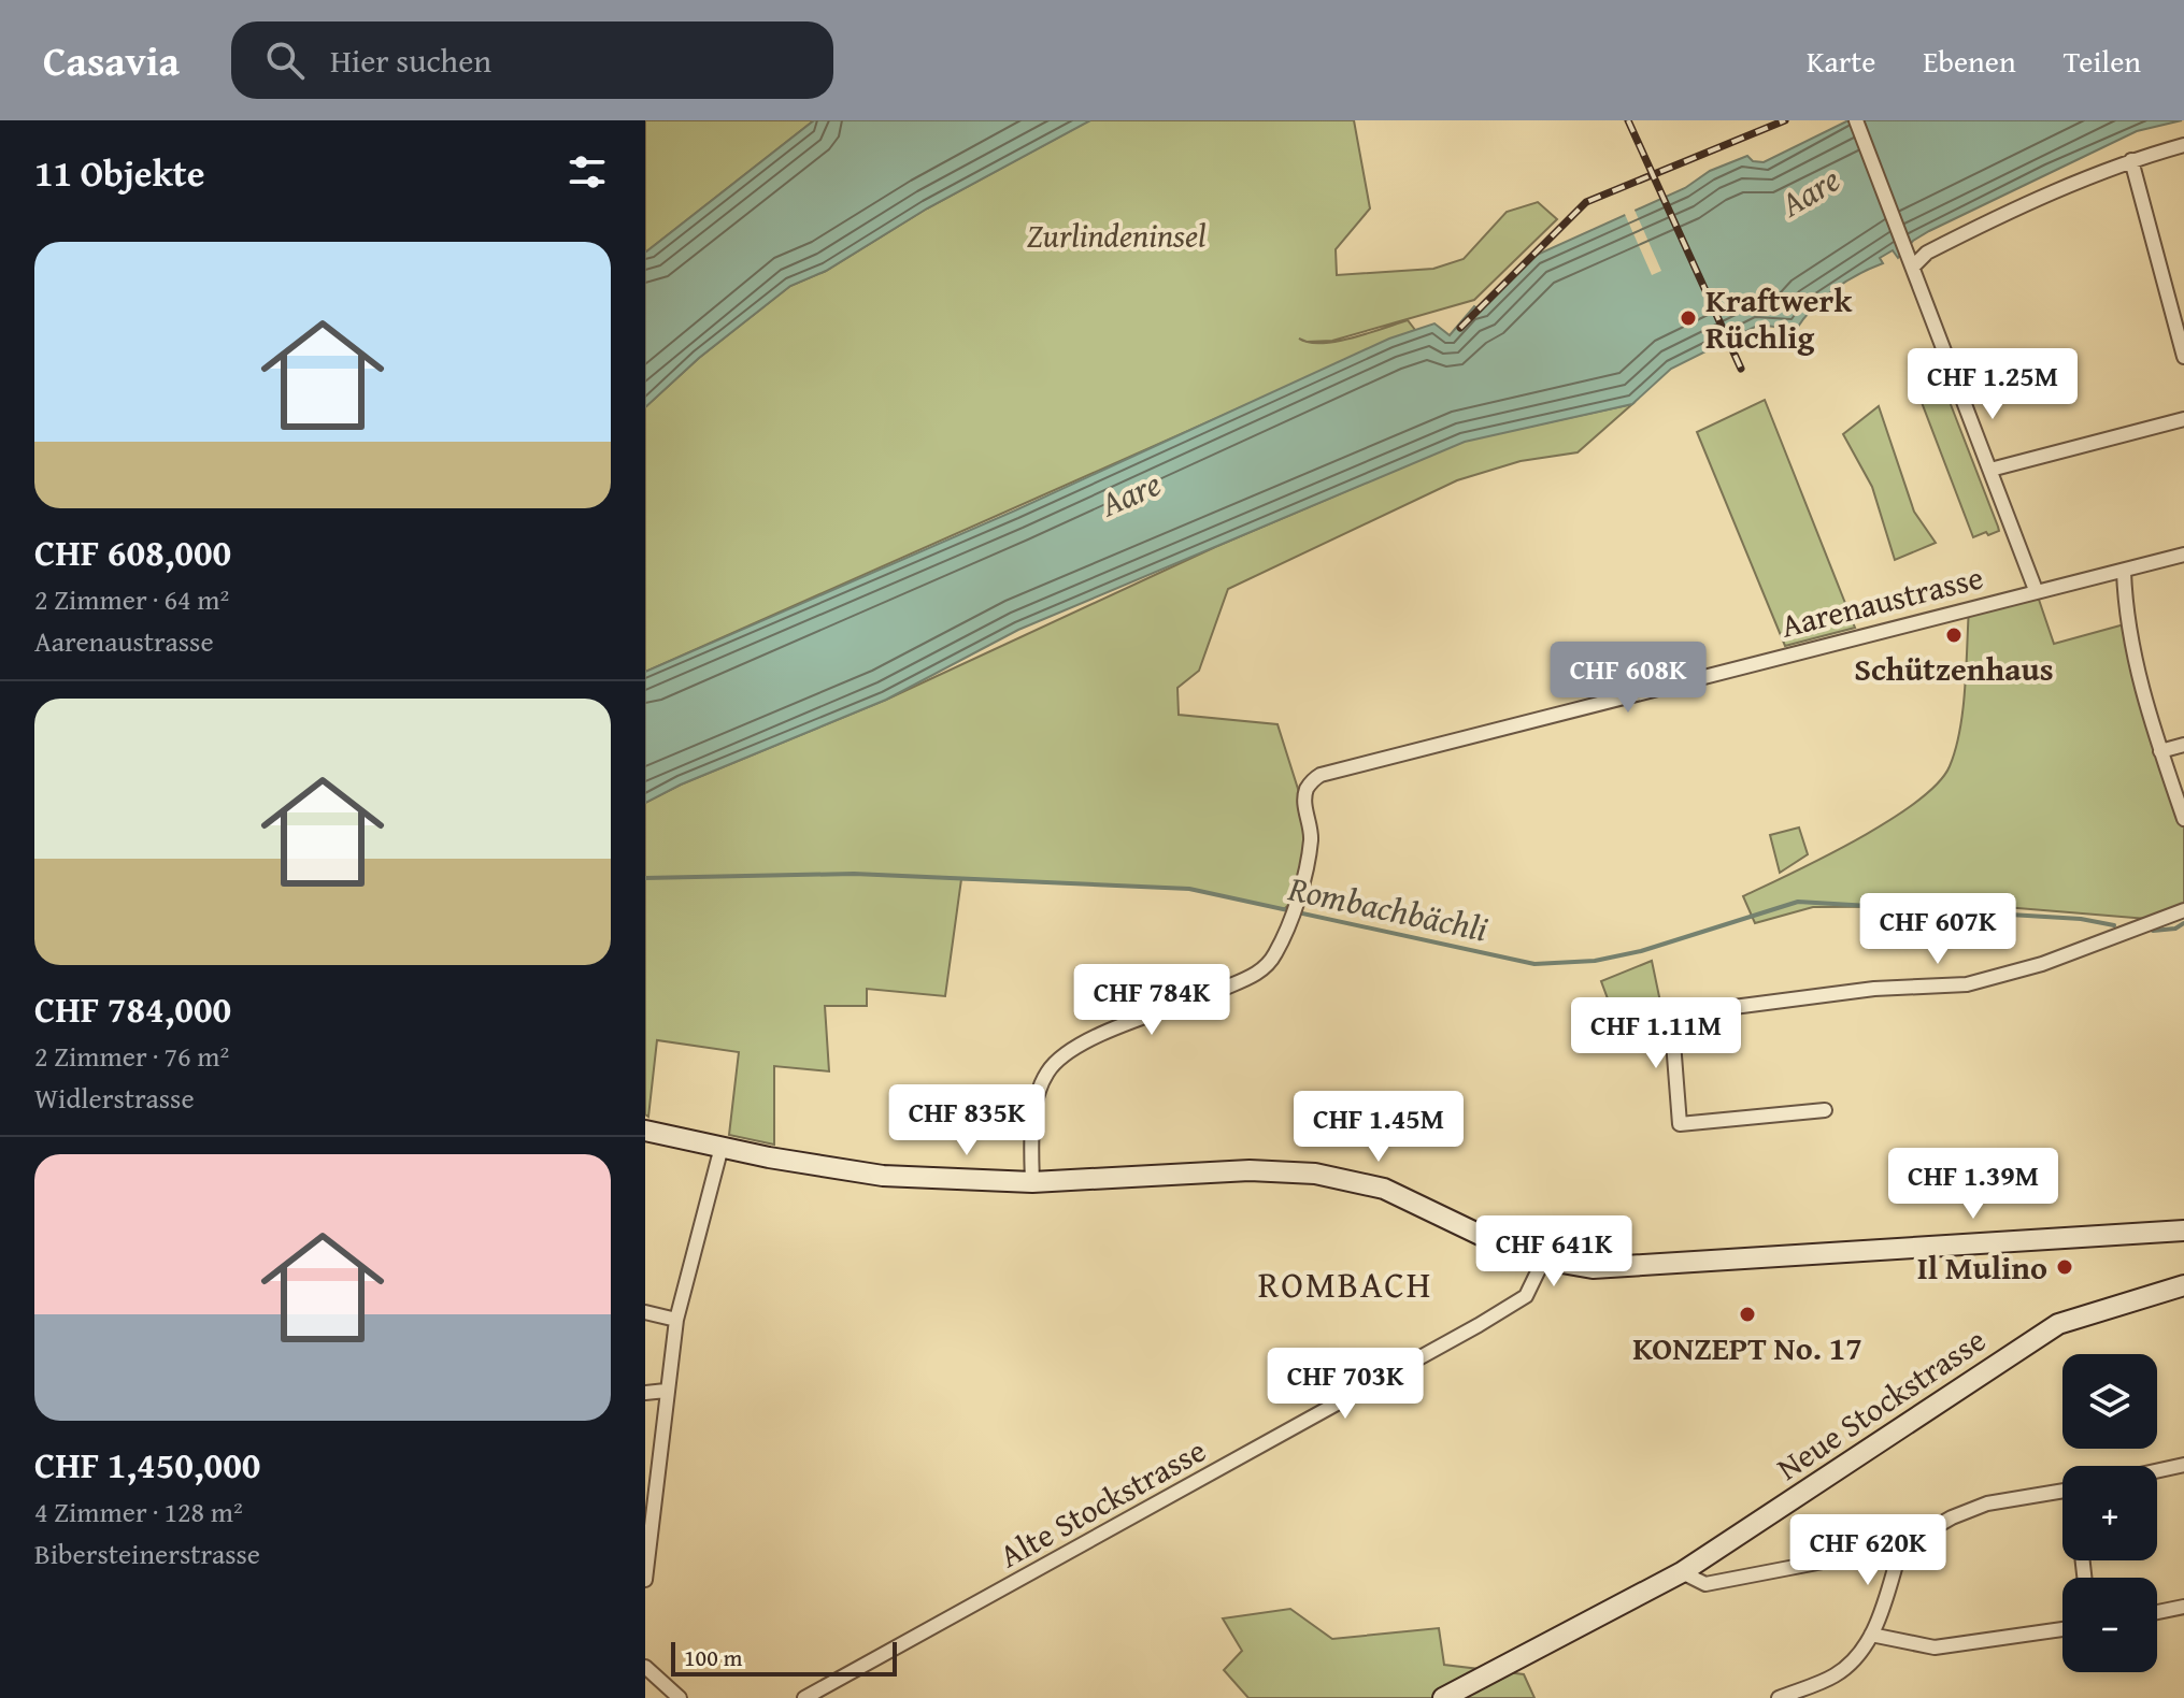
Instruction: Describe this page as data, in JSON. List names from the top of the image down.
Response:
{
  "streets": {
    "main road": ["Neue Stockstrasse"],
    "street": ["Aarenaustrasse", "Alte Stockstrasse"]
  },
  "districts": ["ROMBACH"],
  "water": ["Aare", "Rombachbächli"],
  "parks": ["Zurlindeninsel"],
  "places": [
    "Kraftwerk Rüchlig",
    "Schützenhaus",
    "Il Mulino",
    "KONZEPT No. 17"
  ],
  "scale_bar": "100 m",
  "page": {
    "header": "Casavia",
    "search": "Hier suchen",
    "nav": ["Karte", "Ebenen", "Teilen"],
    "heading": "11 Objekte",
    "list": [
      {
        "name": "CHF 608,000",
        "note": "2 Zimmer · 64 m² · Aarenaustrasse"
      },
      {
        "name": "CHF 784,000",
        "note": "2 Zimmer · 76 m² · Widlerstrasse"
      },
      {
        "name": "CHF 1,450,000",
        "note": "4 Zimmer · 128 m² · Bibersteinerstrasse"
      }
    ],
    "price": [
      "CHF 1.25M",
      "CHF 608K",
      "CHF 607K",
      "CHF 784K",
      "CHF 1.11M",
      "CHF 835K",
      "CHF 1.45M",
      "CHF 1.39M",
      "CHF 641K",
      "CHF 703K",
      "CHF 620K"
    ],
    "map_buttons": ["+", "−"],
    "scale": "100 m"
  }
}
